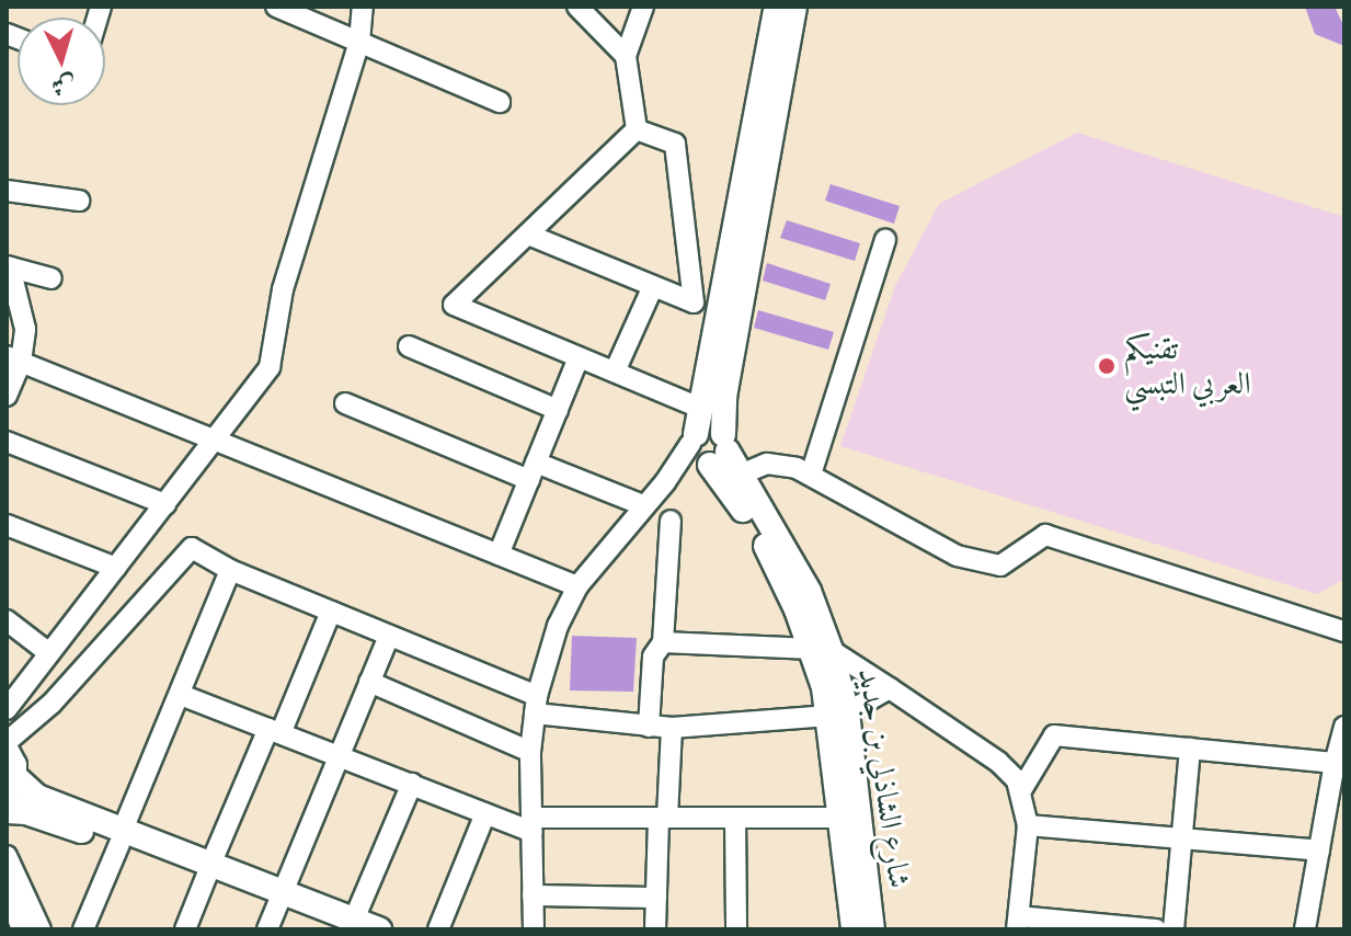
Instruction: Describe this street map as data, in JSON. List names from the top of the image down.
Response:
{
  "streets": {
    "main road": ["شارع الشاذلي بن جديد"]
  },
  "places": ["تقنيكم العربي التبسي"],
  "north": "bottom"
}
